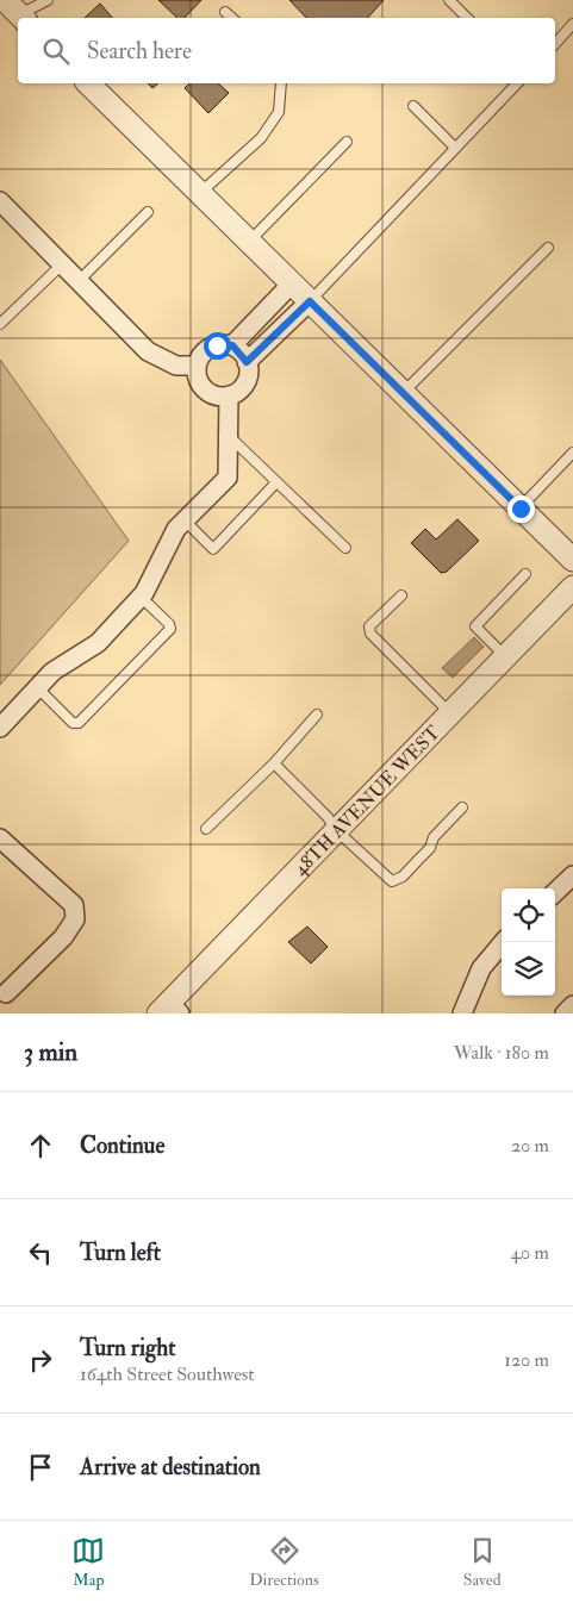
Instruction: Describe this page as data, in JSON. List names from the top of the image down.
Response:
{
  "streets": {
    "street": ["48TH AVENUE WEST"]
  },
  "page": {
    "search": "Search here",
    "heading": ["3 min", "Walk · 180 m"],
    "list": [
      ["Continue", "20 m"],
      ["Turn left", "40 m"],
      ["Turn right", "164th Street Southwest", "120 m"],
      "Arrive at destination"
    ],
    "nav": ["Map", "Directions", "Saved"]
  }
}
